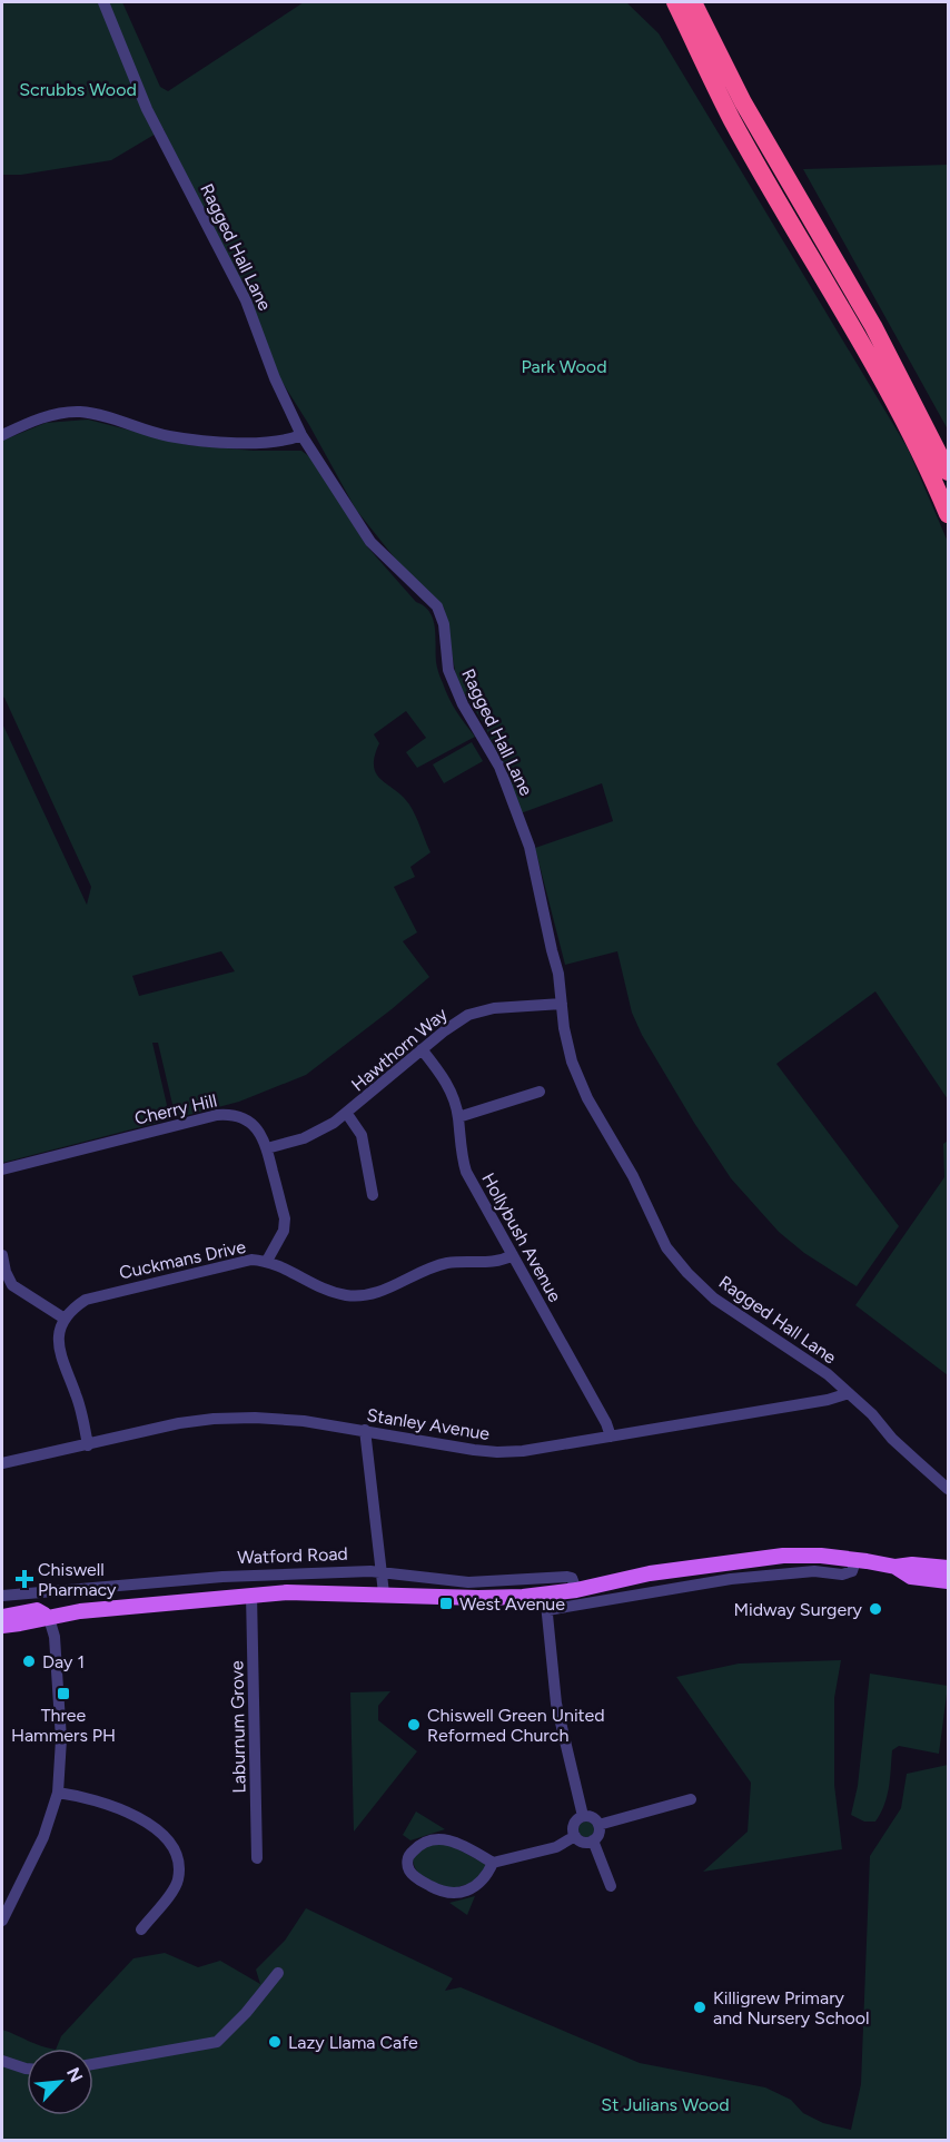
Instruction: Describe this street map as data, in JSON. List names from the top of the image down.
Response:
{
  "streets": {
    "main road": ["Watford Road"],
    "street": [
      "Ragged Hall Lane",
      "Hawthorn Way",
      "Cherry Hill",
      "Hollybush Avenue",
      "Cuckmans Drive",
      "Stanley Avenue",
      "Laburnum Grove"
    ]
  },
  "crossings": [
    ["Ragged Hall Lane", "Hawthorn Way"],
    ["Ragged Hall Lane", "Stanley Avenue"],
    ["Hawthorn Way", "Cherry Hill"],
    ["Hawthorn Way", "Hollybush Avenue"],
    ["Cherry Hill", "Cuckmans Drive"],
    ["Hollybush Avenue", "Cuckmans Drive"],
    ["Hollybush Avenue", "Stanley Avenue"],
    ["Watford Road", "Laburnum Grove"]
  ],
  "parks": ["Scrubbs Wood", "Park Wood", "St Julians Wood"],
  "places": {
    "health": ["Chiswell Pharmacy"],
    "transit": ["West Avenue", "Three Hammers PH"],
    "other": [
      "Midway Surgery",
      "Day 1",
      "Chiswell Green United Reformed Church",
      "Killigrew Primary and Nursery School",
      "Lazy Llama Cafe"
    ]
  },
  "north": "top right"
}
